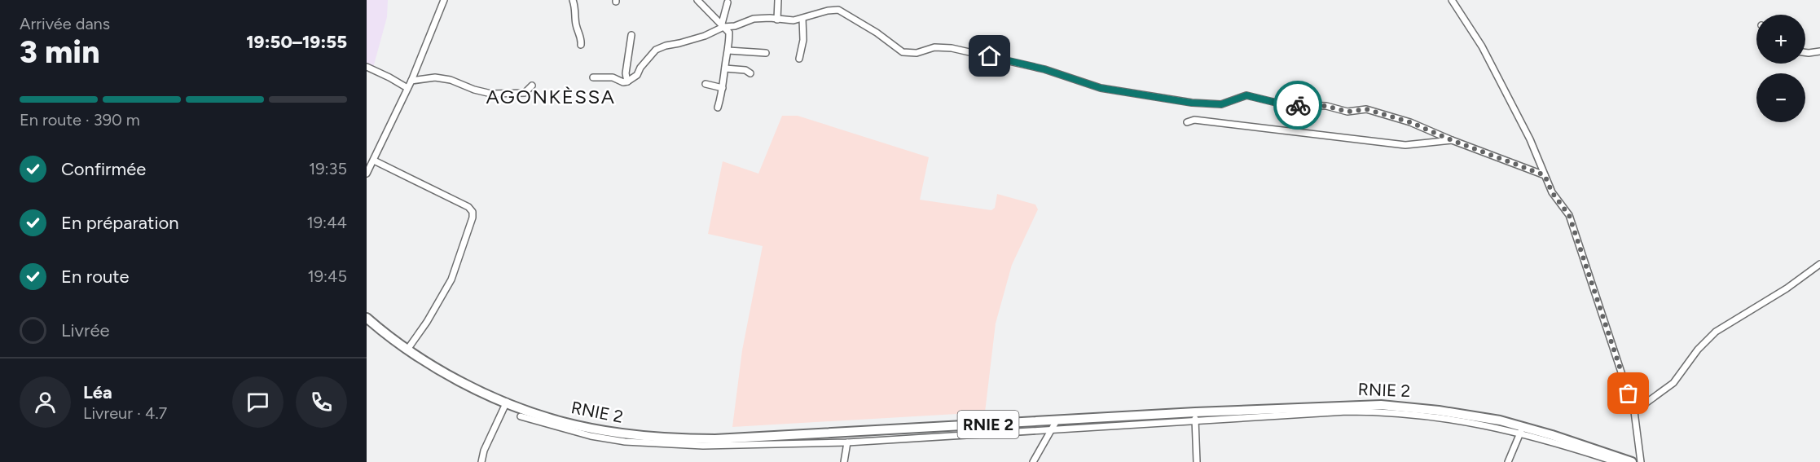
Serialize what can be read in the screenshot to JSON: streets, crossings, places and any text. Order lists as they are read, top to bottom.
{
  "streets": {
    "highway": ["RNIE 2"]
  },
  "districts": ["AGONKÈSSA"],
  "page": {
    "heading": ["3 min", "Arrivée dans", "19:50–19:55"],
    "panel": ["Léa", "Livreur · 4.7"],
    "map_buttons": ["+", "−"],
    "bar": "En route · 390 m",
    "list": [
      ["Confirmée", "19:35"],
      ["En préparation", "19:44"],
      ["En route", "19:45"],
      "Livrée"
    ]
  }
}
